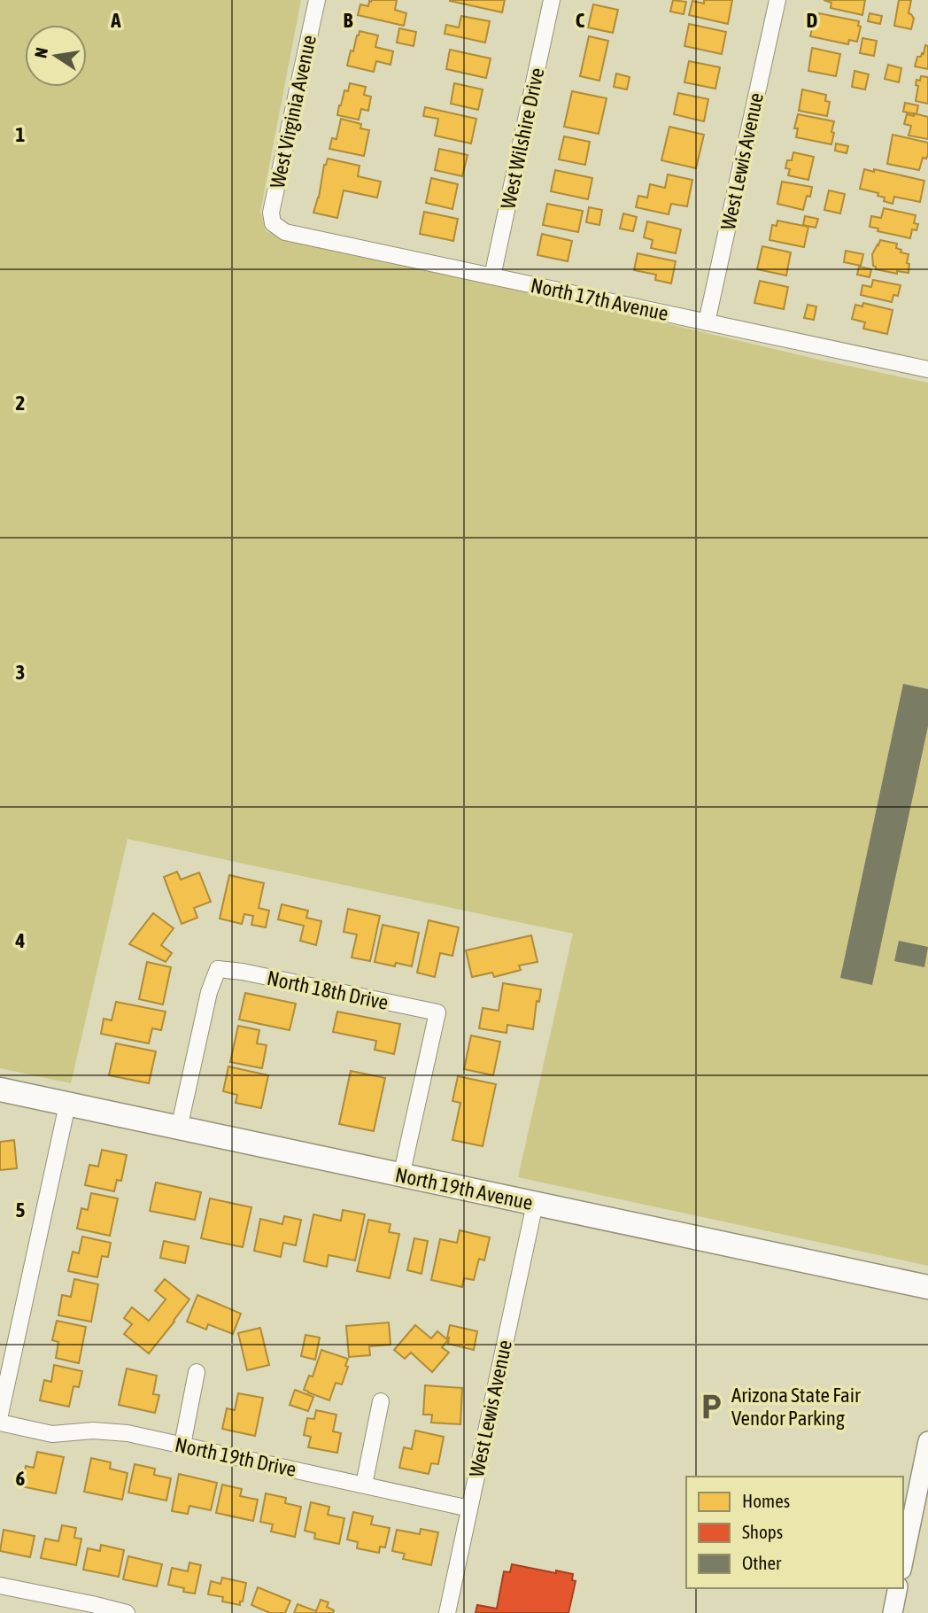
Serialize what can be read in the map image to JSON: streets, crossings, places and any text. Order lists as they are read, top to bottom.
{
  "streets": {
    "main road": ["North 19th Avenue"],
    "street": [
      "West Virginia Avenue",
      "West Wilshire Drive",
      "West Lewis Avenue",
      "North 17th Avenue",
      "North 18th Drive",
      "North 19th Drive"
    ]
  },
  "crossings": [
    ["West Virginia Avenue", "North 17th Avenue"],
    ["West Wilshire Drive", "North 17th Avenue"],
    ["West Lewis Avenue", "North 17th Avenue"],
    ["West Lewis Avenue", "North 19th Avenue"],
    ["West Lewis Avenue", "North 19th Drive"],
    ["North 18th Drive", "North 19th Avenue"]
  ],
  "places": {
    "parking": ["Arizona State Fair Vendor Parking"]
  },
  "legend": ["Homes", "Shops", "Other"],
  "north": "left",
  "grid": {
    "columns": [
      "A",
      "B",
      "C",
      "D"
    ],
    "rows": [
      "1",
      "2",
      "3",
      "4",
      "5",
      "6"
    ]
  }
}
